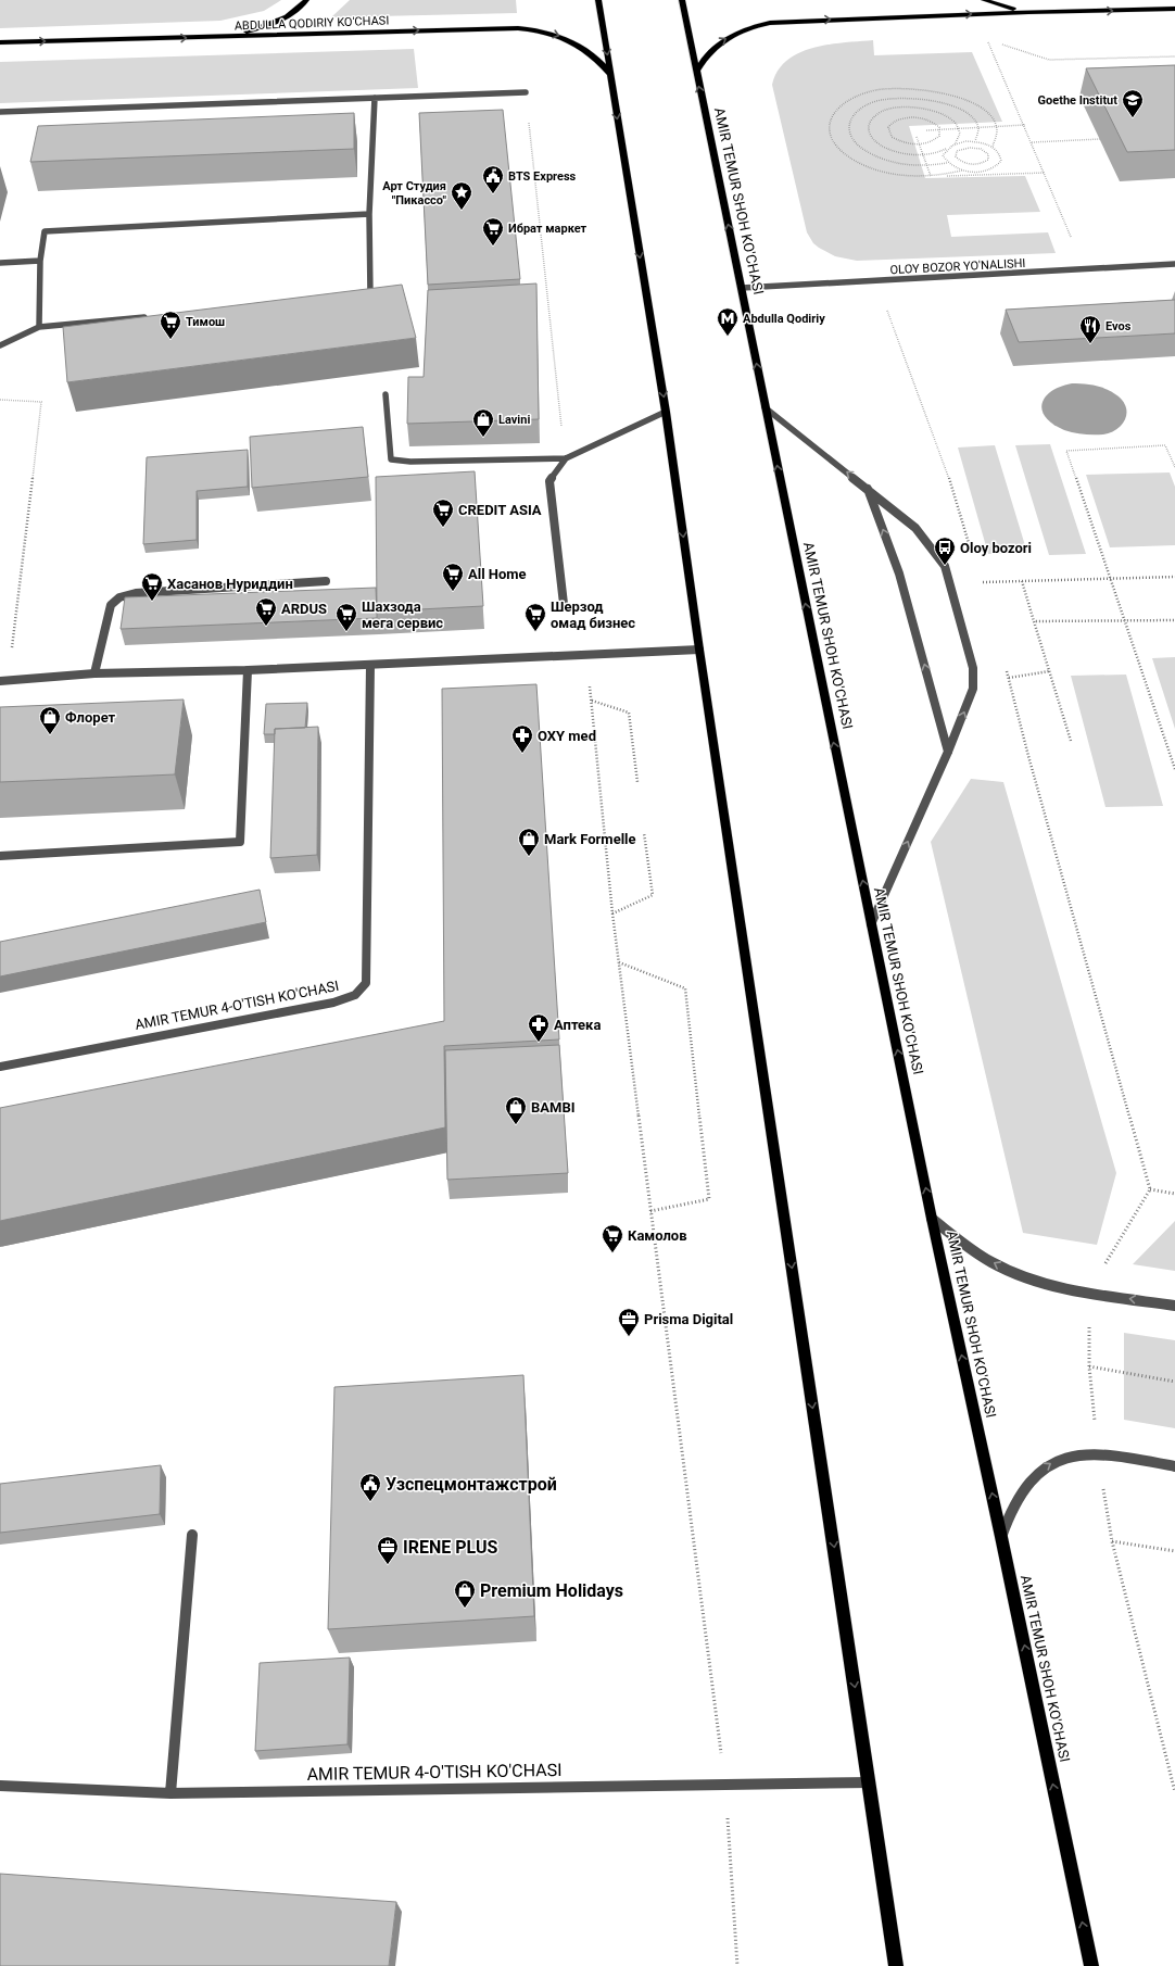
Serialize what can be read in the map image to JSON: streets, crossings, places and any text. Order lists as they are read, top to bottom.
{
  "streets": {
    "main road": ["ABDULLA QODIRIY KO'CHASI", "AMIR TEMUR SHOH KO'CHASI"],
    "street": ["OLOY BOZOR YO'NALISHI", "AMIR TEMUR 4-O'TISH KO'CHASI"]
  },
  "crossings": [
    ["AMIR TEMUR SHOH KO'CHASI", "OLOY BOZOR YO'NALISHI"]
  ],
  "one_way": ["ABDULLA QODIRIY KO'CHASI", "AMIR TEMUR SHOH KO'CHASI"],
  "places": {
    "school or university": ["Goethe Institut"],
    "public building": ["BTS Express", "Узспецмонтажстрой"],
    "place": ["Арт Студия \"Пикассо\""],
    "supermarket": [
      "Ибрат маркет",
      "Тимош",
      "CREDIT ASIA",
      "All Home",
      "Хасанов Нуриддин",
      "ARDUS",
      "Шахзода мега сервис",
      "Шерзод омад бизнес",
      "Камолов"
    ],
    "metro station": ["Abdulla Qodiriy"],
    "restaurant": ["Evos"],
    "shop": [
      "Lavini",
      "Флорет",
      "Mark Formelle",
      "BAMBI",
      "Premium Holidays"
    ],
    "bus stop": ["Oloy bozori"],
    "pharmacy": ["OXY med", "Аптека"],
    "office": ["Prisma Digital", "IRENE PLUS"]
  }
}
